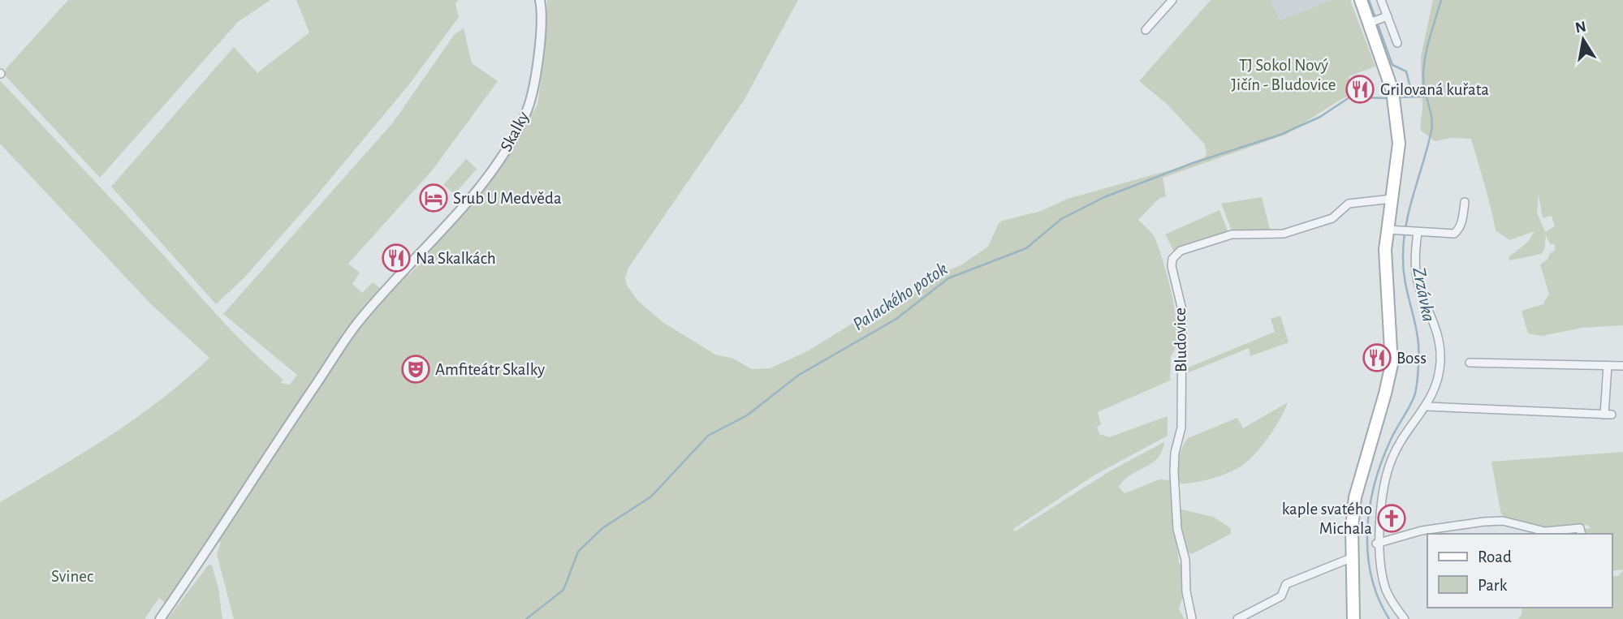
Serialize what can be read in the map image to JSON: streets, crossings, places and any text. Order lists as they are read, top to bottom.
{
  "streets": {
    "street": ["Skalky", "Bludovice"]
  },
  "water": ["Zrzávka", "Palackého potok"],
  "parks": ["TJ Sokol Nový Jičín - Bludovice", "Svinec"],
  "places": {
    "restaurant": ["Grilovaná kuřata", "Na Skalkách", "Boss"],
    "hotel": ["Srub U Medvěda"],
    "theatre": ["Amfiteátr Skalky"],
    "church": ["kaple svatého Michala"]
  },
  "legend": ["Road", "Park"],
  "north": "top"
}
